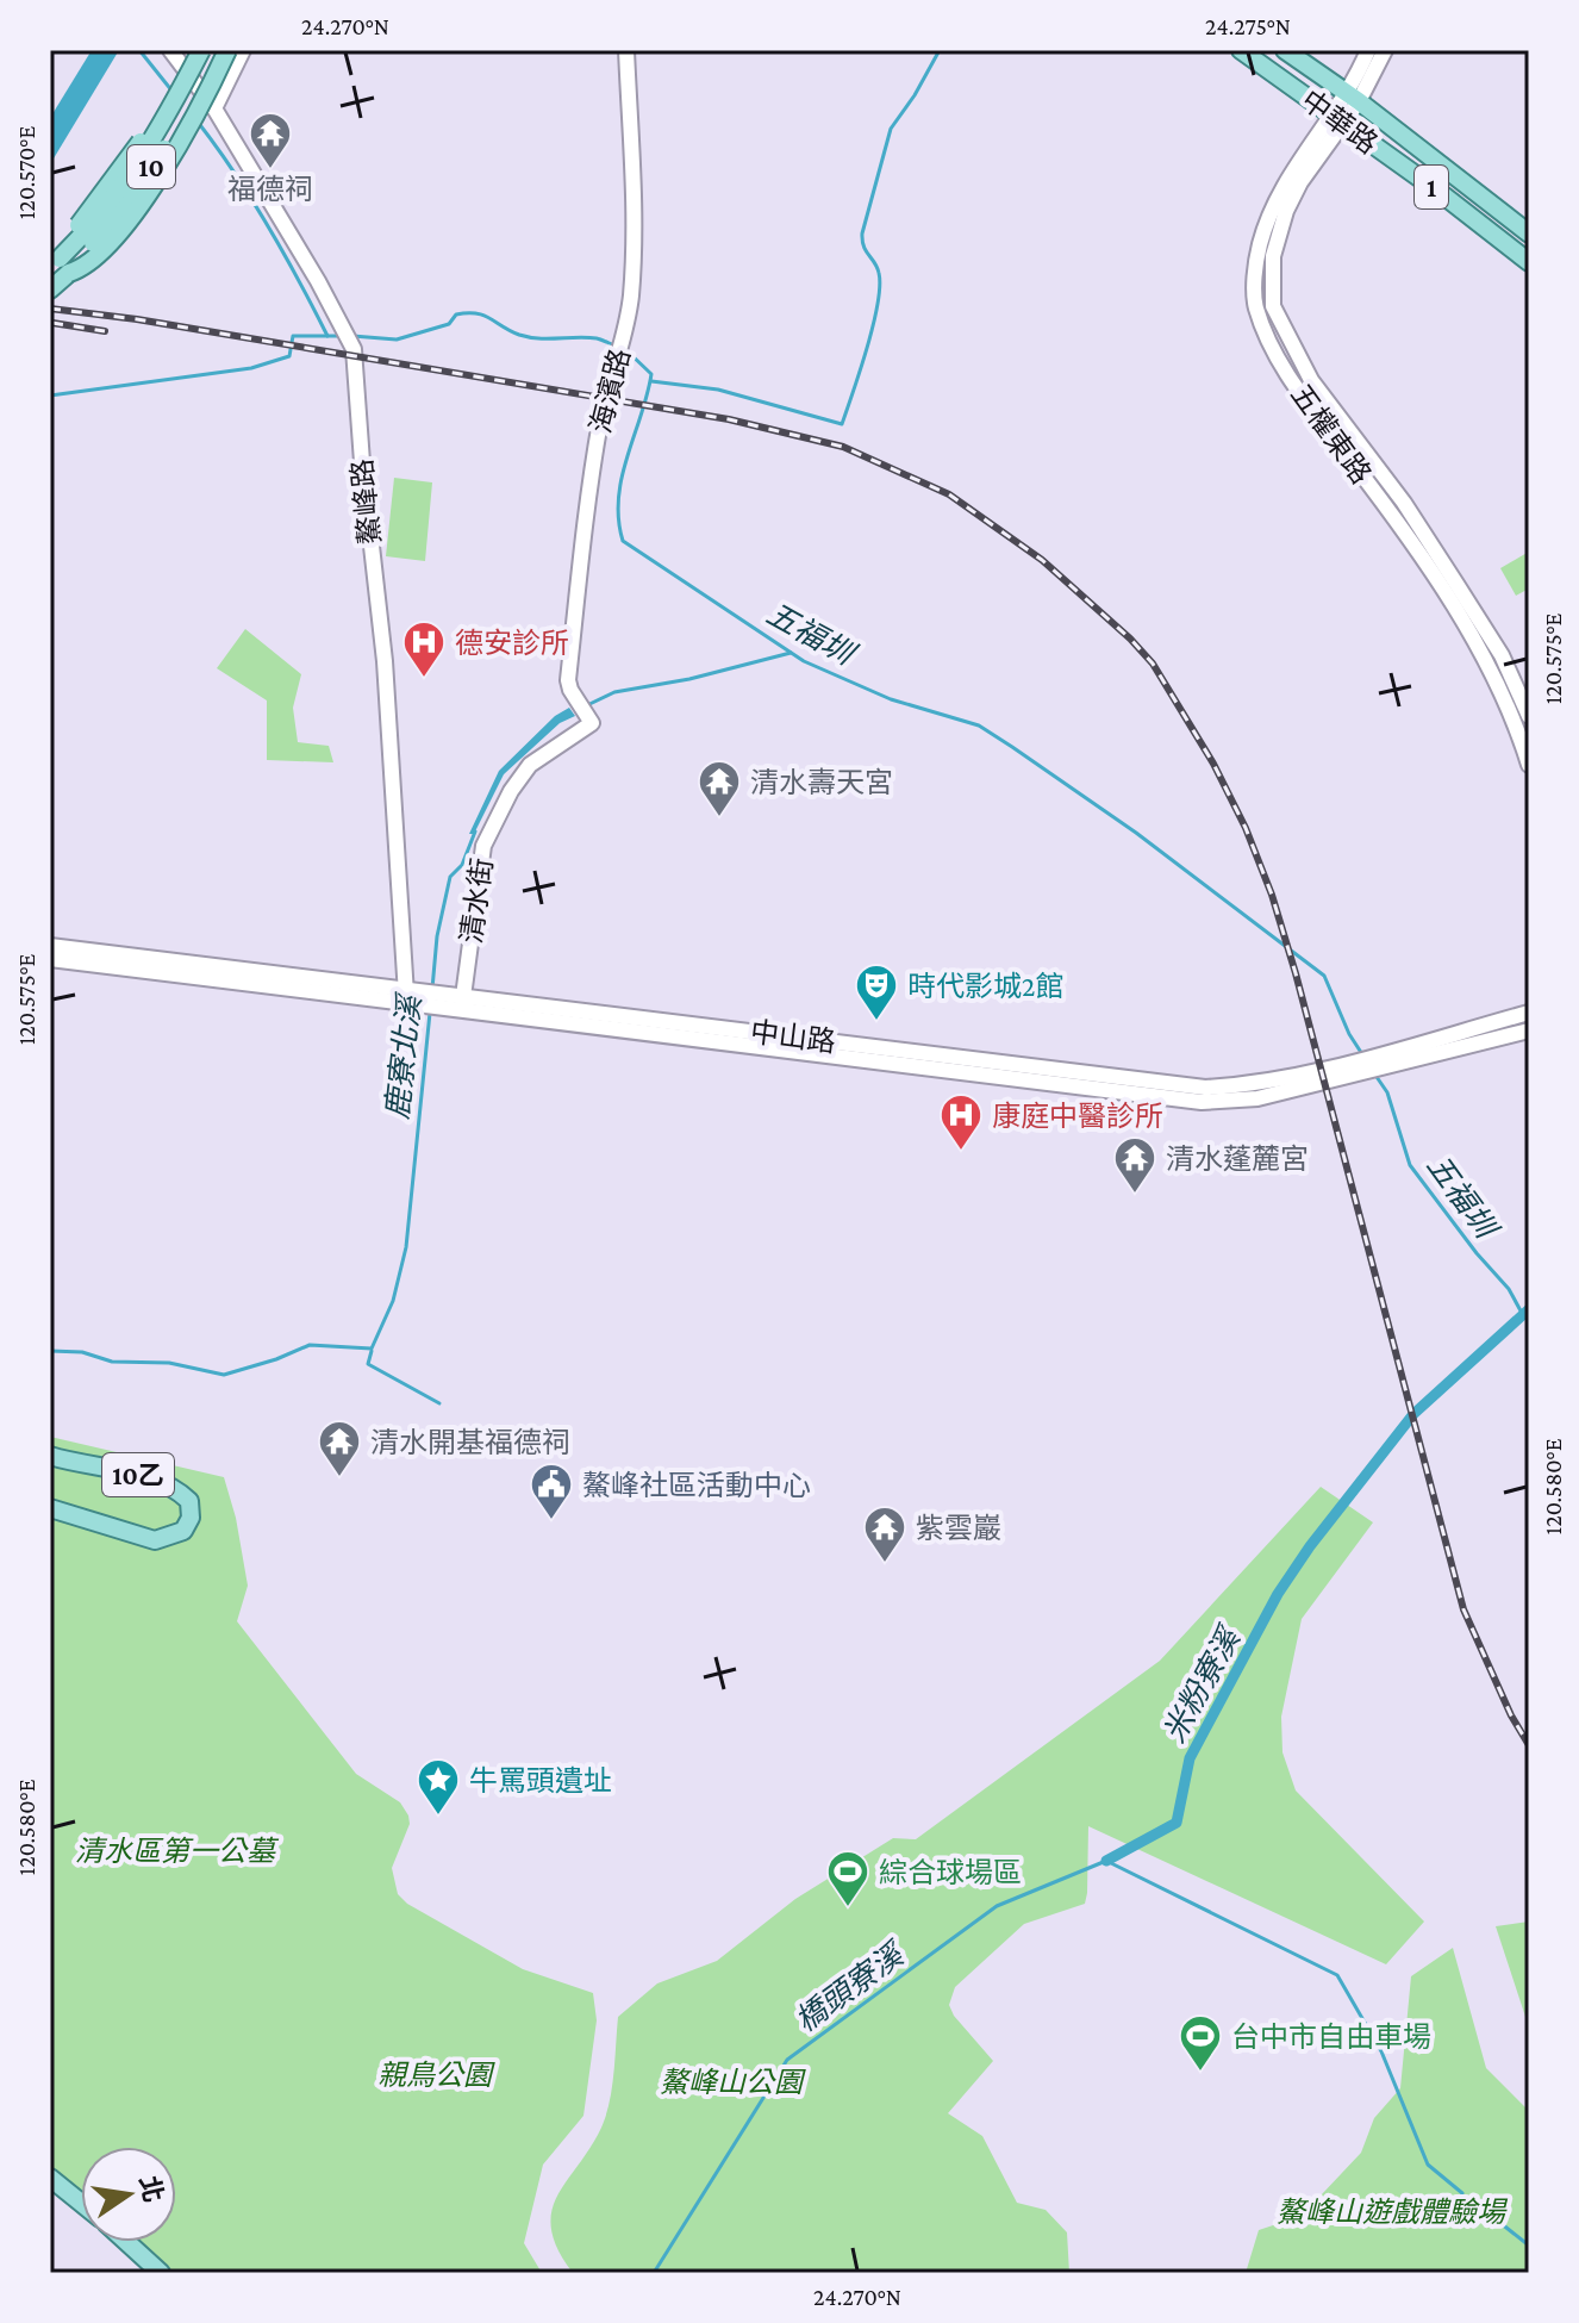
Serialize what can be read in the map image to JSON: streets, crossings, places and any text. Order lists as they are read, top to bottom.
{
  "streets": {
    "main road": [
      "中華路",
      "10",
      "1",
      "10乙"
    ],
    "street": [
      "海濱路",
      "五權東路",
      "鰲峰路",
      "清水街",
      "中山路"
    ]
  },
  "crossings": [
    ["中華路", "五權東路"],
    ["海濱路", "清水街"],
    ["鰲峰路", "中山路"],
    ["清水街", "中山路"]
  ],
  "water": [
    "五福圳",
    "鹿寮北溪",
    "米粉寮溪",
    "橋頭寮溪"
  ],
  "parks": [
    "清水區第一公墓",
    "親鳥公園",
    "鰲峰山公園",
    "鰲峰山遊戲體驗場"
  ],
  "places": {
    "temple": [
      "福德祠",
      "清水壽天宮",
      "清水蓬麓宮",
      "清水開基福德祠",
      "紫雲巖"
    ],
    "hospital": ["德安診所", "康庭中醫診所"],
    "theatre": ["時代影城2館"],
    "public building": ["鰲峰社區活動中心"],
    "place": ["牛罵頭遺址"],
    "sports": ["綜合球場區", "台中市自由車場"]
  },
  "north": "right",
  "coordinates": [
    "24.270°N",
    "24.275°N",
    "120.570°E",
    "120.575°E",
    "120.580°E"
  ]
}
